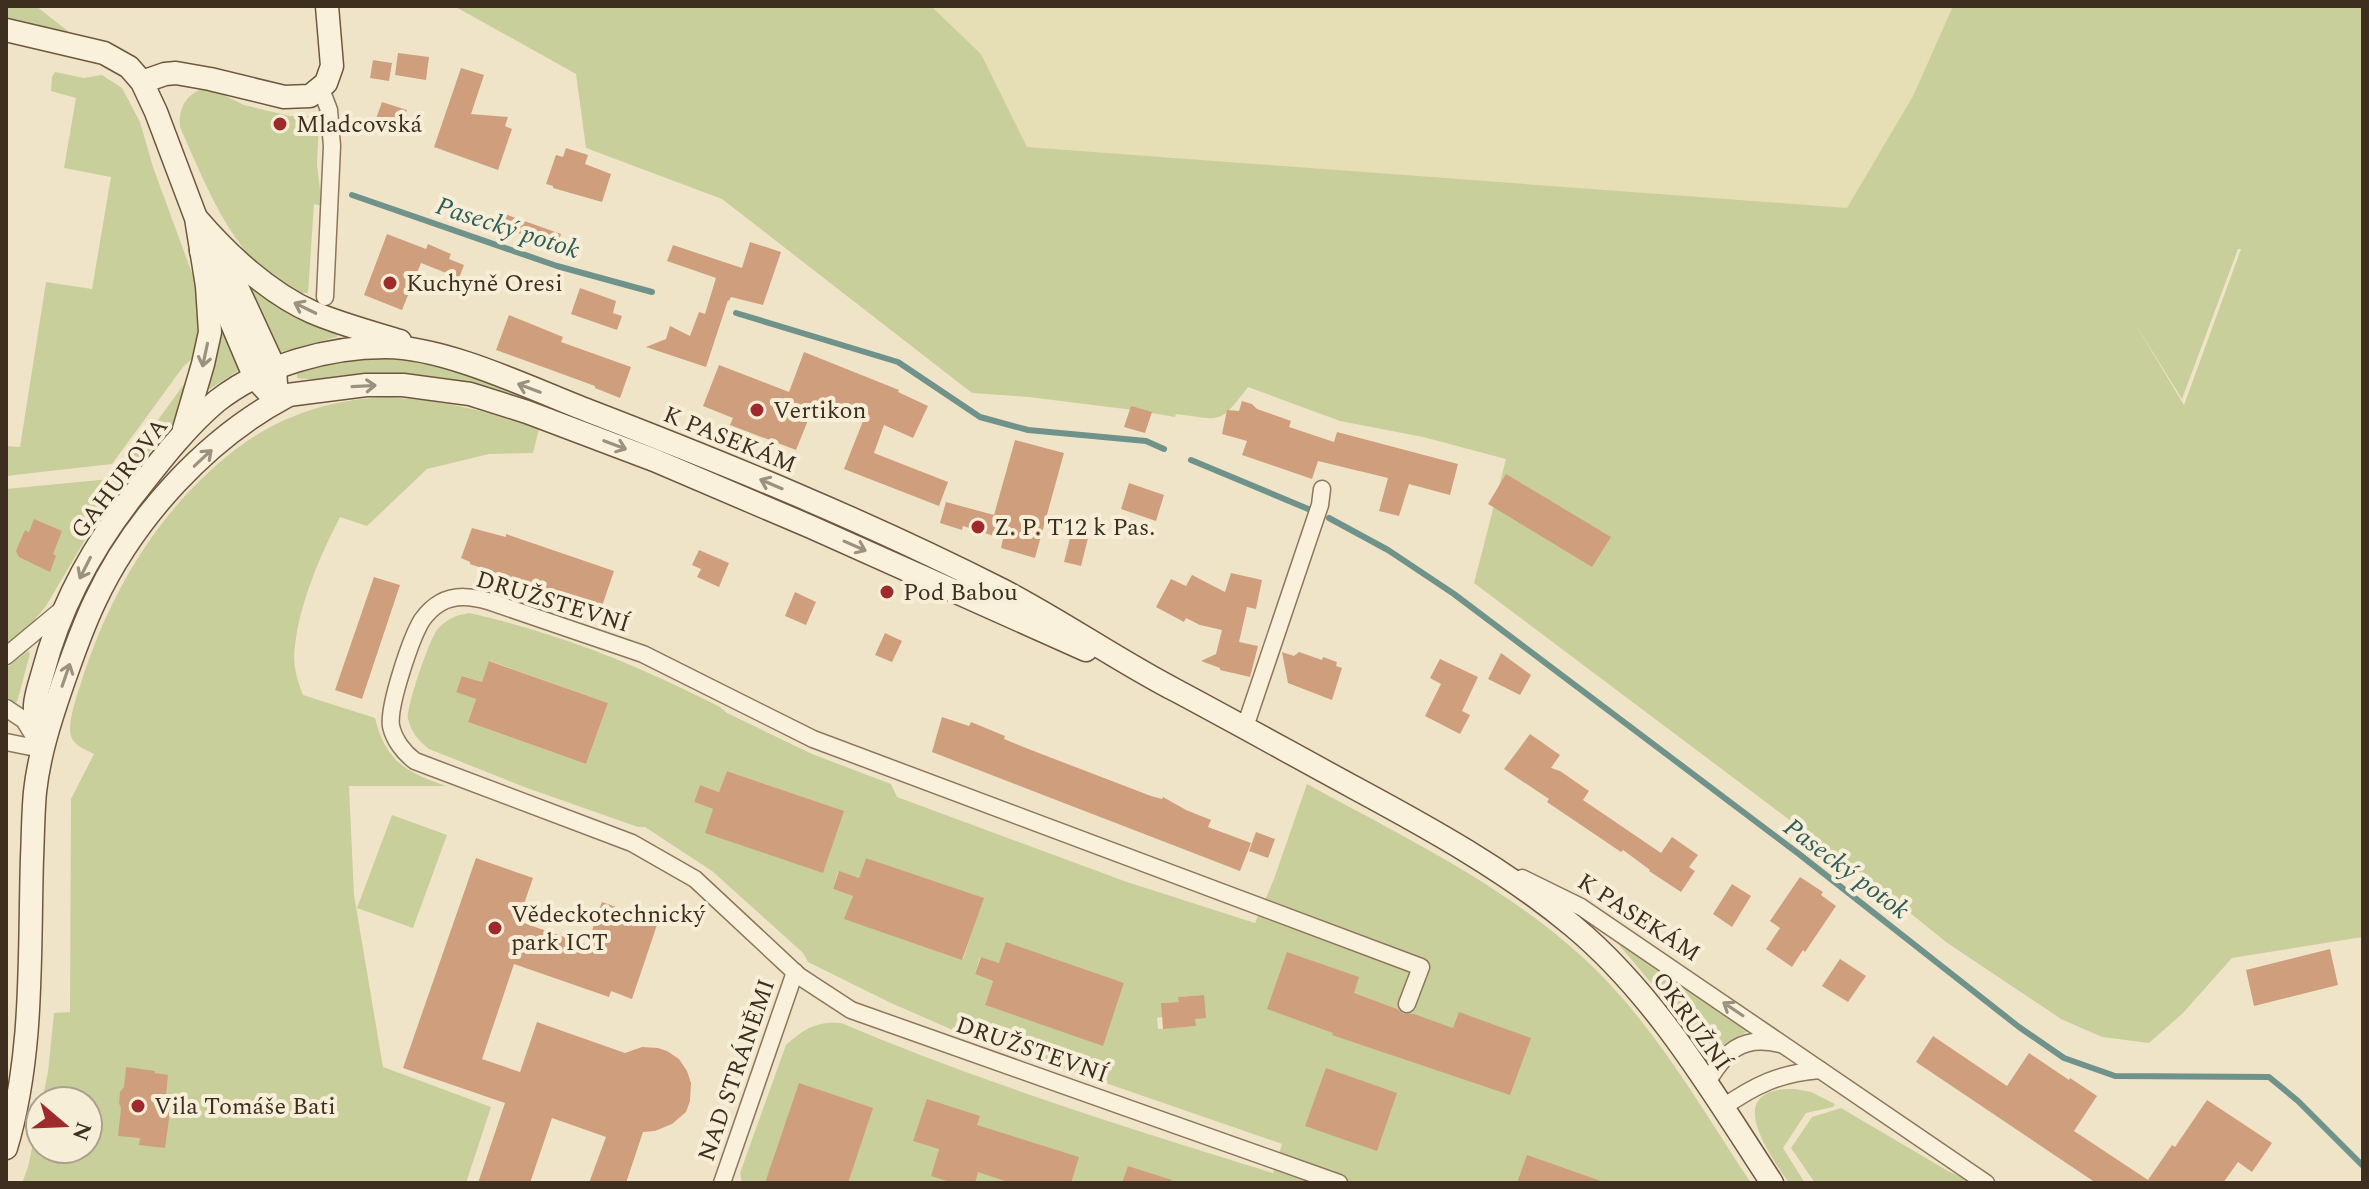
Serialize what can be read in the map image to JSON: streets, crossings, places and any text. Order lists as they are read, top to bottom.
{
  "streets": {
    "street": [
      "K PASEKÁM",
      "GAHUROVA",
      "DRUŽSTEVNÍ",
      "OKRUŽNÍ",
      "NAD STRÁNĚMI"
    ]
  },
  "crossings": [
    ["K PASEKÁM", "GAHUROVA"],
    ["K PASEKÁM", "OKRUŽNÍ"],
    ["DRUŽSTEVNÍ", "NAD STRÁNĚMI"]
  ],
  "water": ["Pasecký potok"],
  "places": [
    "Mladcovská",
    "Kuchyně Oresi",
    "Vertikon",
    "Z. P. T12 k Pas.",
    "Pod Babou",
    "Vědeckotechnický park ICT",
    "Vila Tomáše Bati"
  ],
  "north": "right"
}
